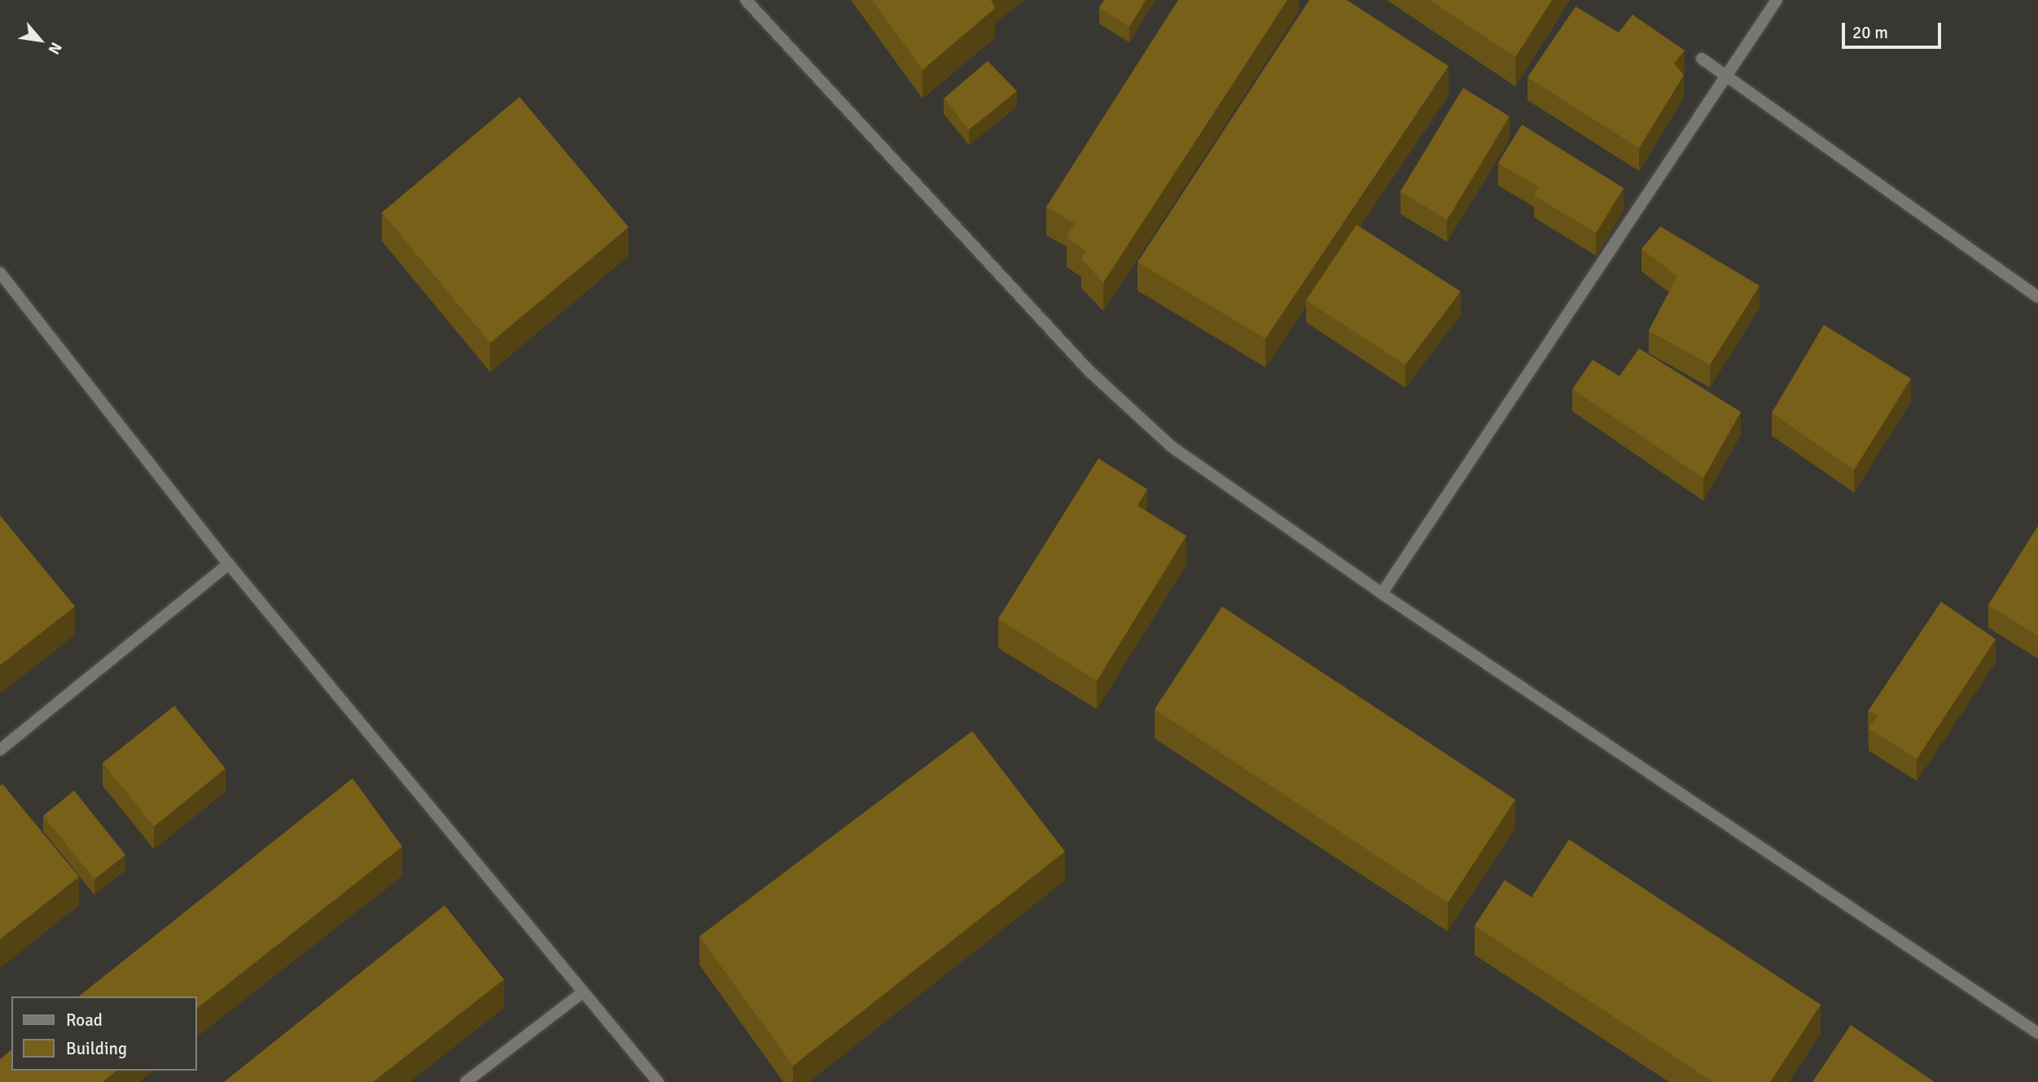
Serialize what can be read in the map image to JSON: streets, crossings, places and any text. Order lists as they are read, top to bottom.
{
  "legend": ["Road", "Building"],
  "scale_bar": "20 m",
  "north": "bottom right"
}
